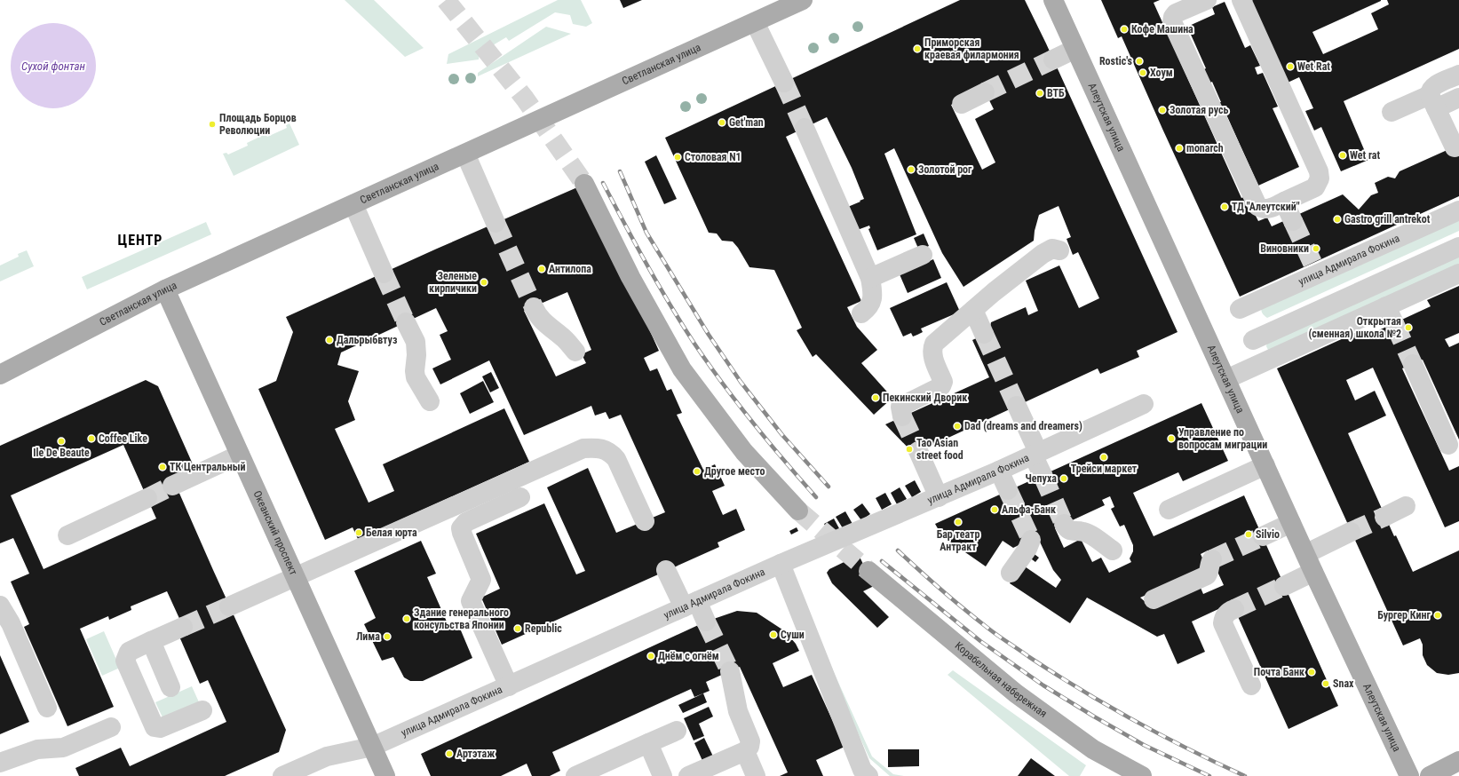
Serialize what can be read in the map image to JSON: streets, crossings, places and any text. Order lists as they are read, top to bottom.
{
  "streets": {
    "main road": [
      "Светланская улица",
      "Алеутская улица",
      "Океанский проспект",
      "Корабельная набережная"
    ],
    "street": ["улица Адмирала Фокина"]
  },
  "crossings": [
    ["Светланская улица", "Океанский проспект"],
    ["улица Адмирала Фокина", "Океанский проспект"]
  ],
  "districts": ["ЦЕНТР"],
  "water": ["Сухой фонтан"],
  "places": [
    "Кофе Машина",
    "Приморская краевая филармония",
    "Rostic's",
    "Wet Rat",
    "Хоум",
    "ВТБ",
    "Золотая русь",
    "Get'man",
    "Площадь Борцов Революции",
    "monarch",
    "Wet rat",
    "Столовая N1",
    "Золотой рог",
    "ТД \"Алеутский\"",
    "Gastro grill antrekot",
    "Виновники",
    "Антилопа",
    "Зеленые кирпичики",
    "Открытая (сменная) школа №2",
    "Дальрыбвтуз",
    "Пекинский Дворик",
    "Dad (dreams and dreamers)",
    "Coffee Like",
    "Управление по вопросам миграции",
    "Ile De Beaute",
    "Tao Asian street food",
    "Трейси маркет",
    "ТК Центральный",
    "Другое место",
    "Чепуха",
    "Альфа-Банк",
    "Бар театр Антракт",
    "Белая юрта",
    "Silvio",
    "Бургер Кинг",
    "Здание генерального консульства Японии",
    "Republic",
    "Суши",
    "Лима",
    "Днём с огнём",
    "Почта Банк",
    "Snax",
    "Артэтаж"
  ]
}
